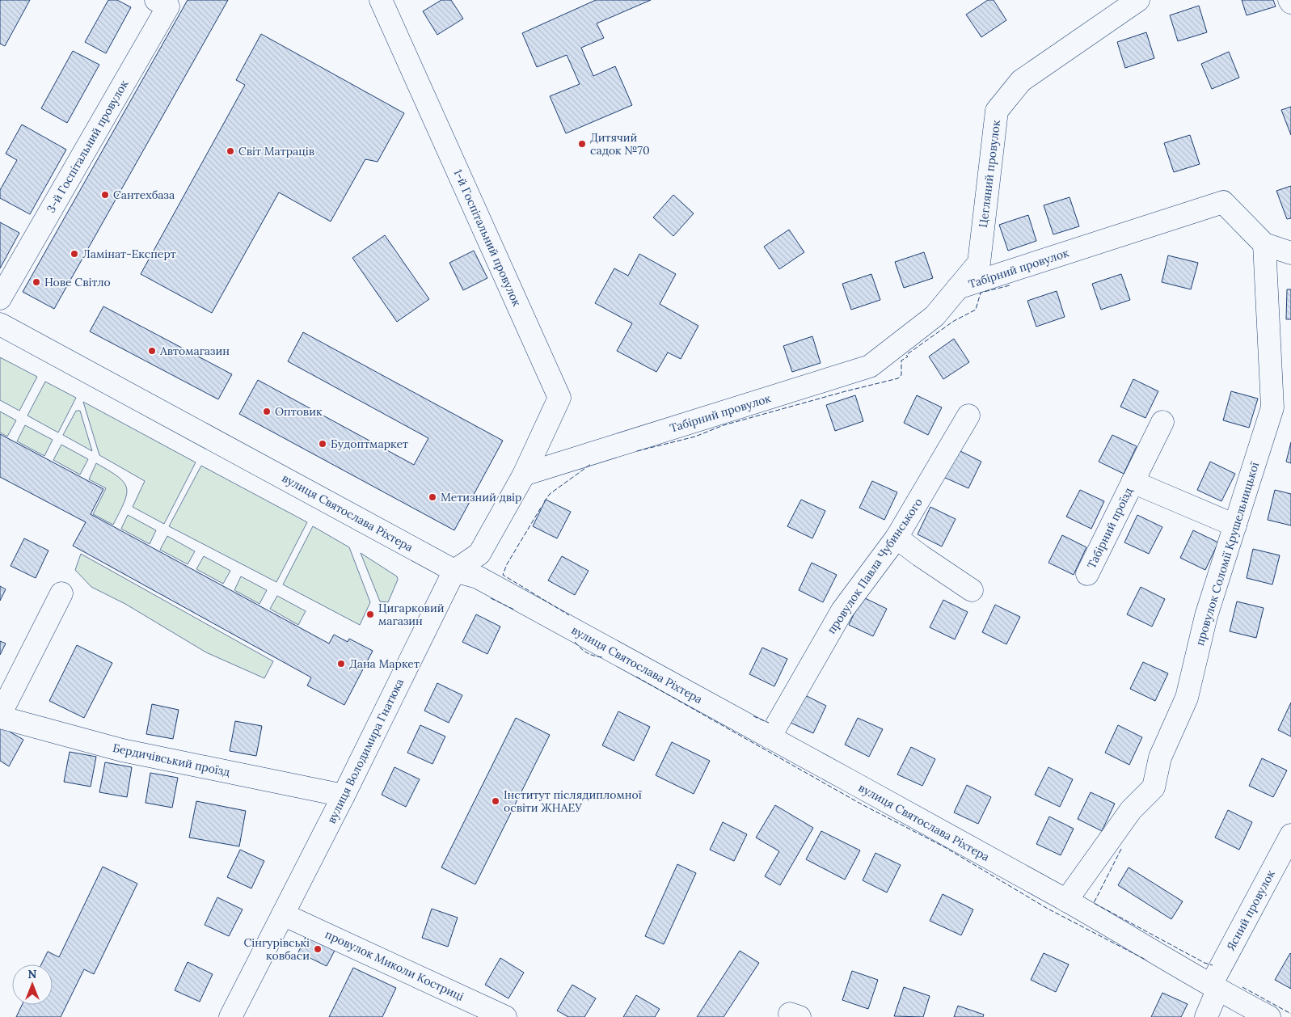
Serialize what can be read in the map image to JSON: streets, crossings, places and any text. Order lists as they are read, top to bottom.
{
  "streets": {
    "street": [
      "3-й Госпітальний провулок",
      "Цегляний провулок",
      "1-й Госпітальний провулок",
      "Табірний провулок",
      "вулиця Святослава Ріхтера",
      "Табірний проїзд",
      "провулок Соломії Крушельницької",
      "провулок Павла Чубинського",
      "вулиця Володимира Гнатюка",
      "Бердичівський проїзд",
      "Ясний провулок",
      "провулок Миколи Костриці"
    ]
  },
  "crossings": [
    ["Цегляний провулок", "Табірний провулок"],
    ["1-й Госпітальний провулок", "Табірний провулок"],
    ["1-й Госпітальний провулок", "вулиця Володимира Гнатюка"],
    ["Табірний провулок", "провулок Соломії Крушельницької"],
    ["Табірний провулок", "вулиця Володимира Гнатюка"],
    ["вулиця Святослава Ріхтера", "провулок Соломії Крушельницької"],
    ["вулиця Святослава Ріхтера", "провулок Павла Чубинського"],
    ["вулиця Святослава Ріхтера", "вулиця Володимира Гнатюка"],
    ["вулиця Святослава Ріхтера", "Ясний провулок"],
    ["Табірний проїзд", "провулок Соломії Крушельницької"],
    ["вулиця Володимира Гнатюка", "Бердичівський проїзд"],
    ["вулиця Володимира Гнатюка", "провулок Миколи Костриці"]
  ],
  "places": [
    "Дитячий садок №70",
    "Світ Матраців",
    "Сантехбаза",
    "Ламінат-Експерт",
    "Нове Світло",
    "Автомагазин",
    "Оптовик",
    "Будоптмаркет",
    "Метизний двір",
    "Цигарковий магазин",
    "Дана Маркет",
    "Інститут післядипломної освіти ЖНАЕУ",
    "Сінгурівські ковбаси"
  ],
  "north": "top"
}
